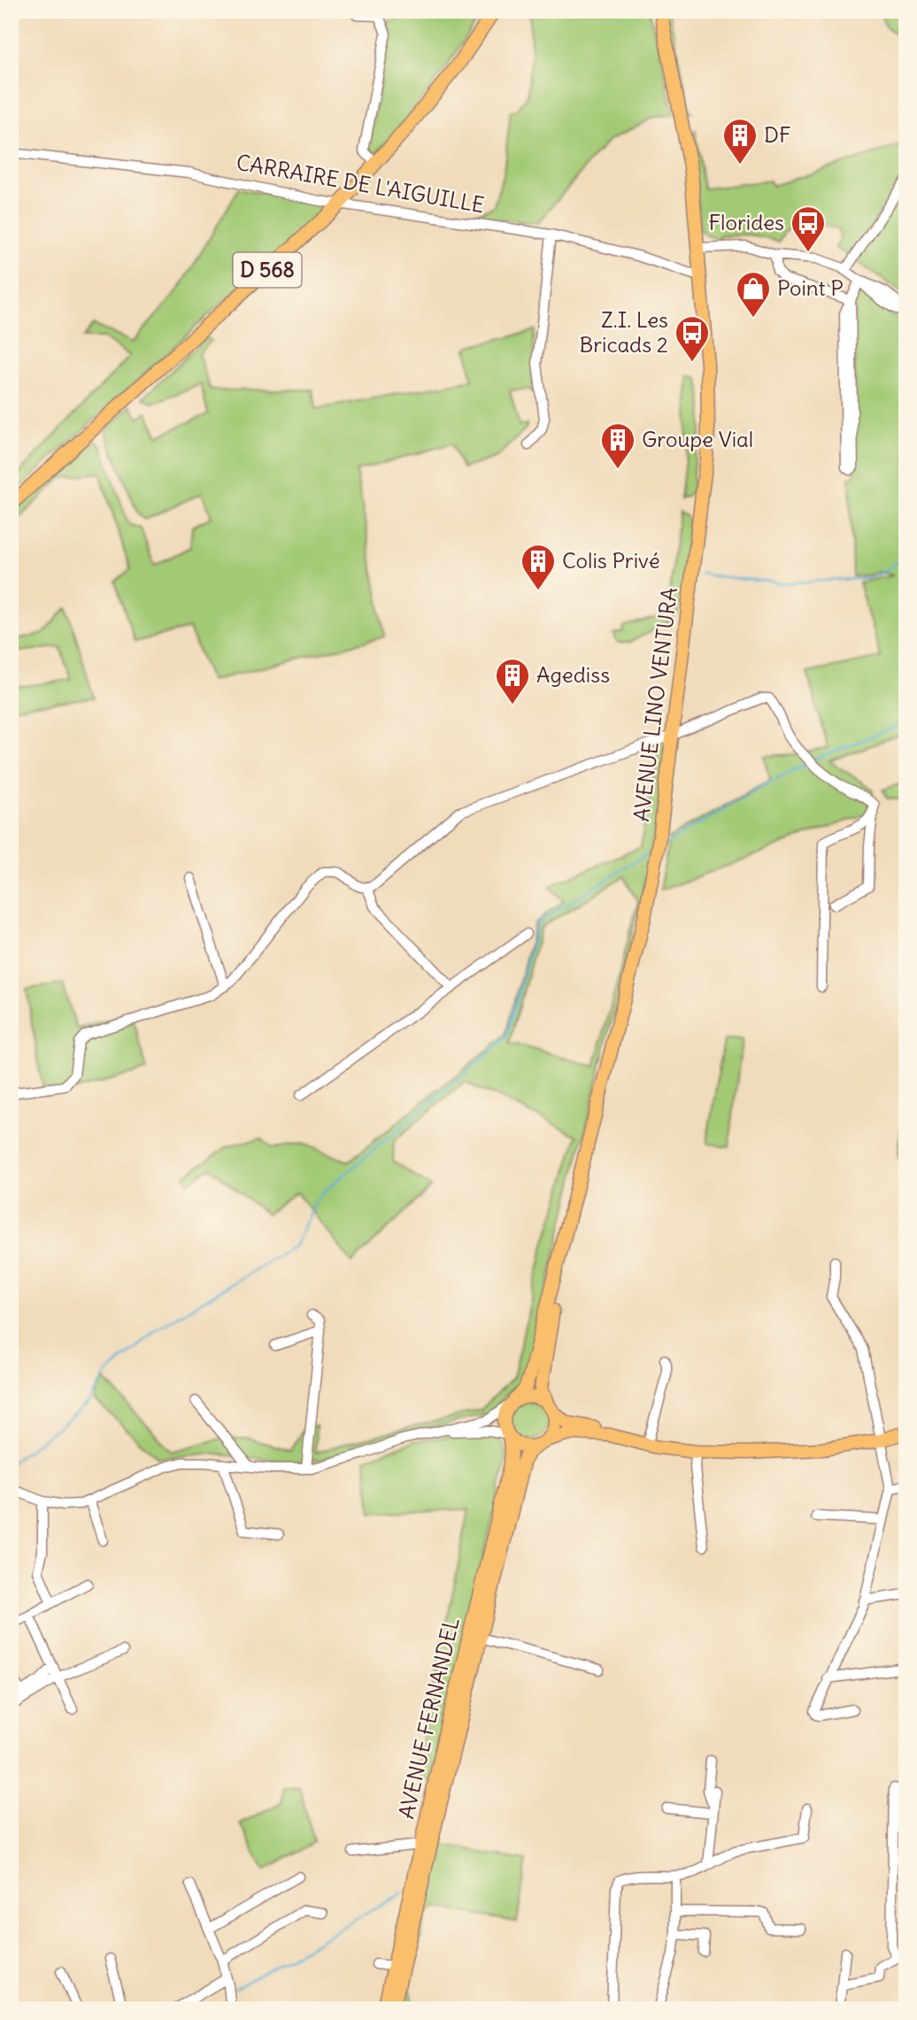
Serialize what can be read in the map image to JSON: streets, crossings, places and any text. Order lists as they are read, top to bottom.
{
  "streets": {
    "main road": ["D 568", "AVENUE LINO VENTURA", "AVENUE FERNANDEL"],
    "street": ["CARRAIRE DE L'AIGUILLE"]
  },
  "crossings": [
    ["CARRAIRE DE L'AIGUILLE", "D 568"],
    ["CARRAIRE DE L'AIGUILLE", "AVENUE LINO VENTURA"],
    ["AVENUE LINO VENTURA", "AVENUE FERNANDEL"]
  ],
  "places": {
    "building": [
      "DF",
      "Groupe Vial",
      "Colis Privé",
      "Agediss"
    ],
    "bus stop": ["Florides", "Z.I. Les Bricads 2"],
    "shop": ["Point P"]
  }
}
